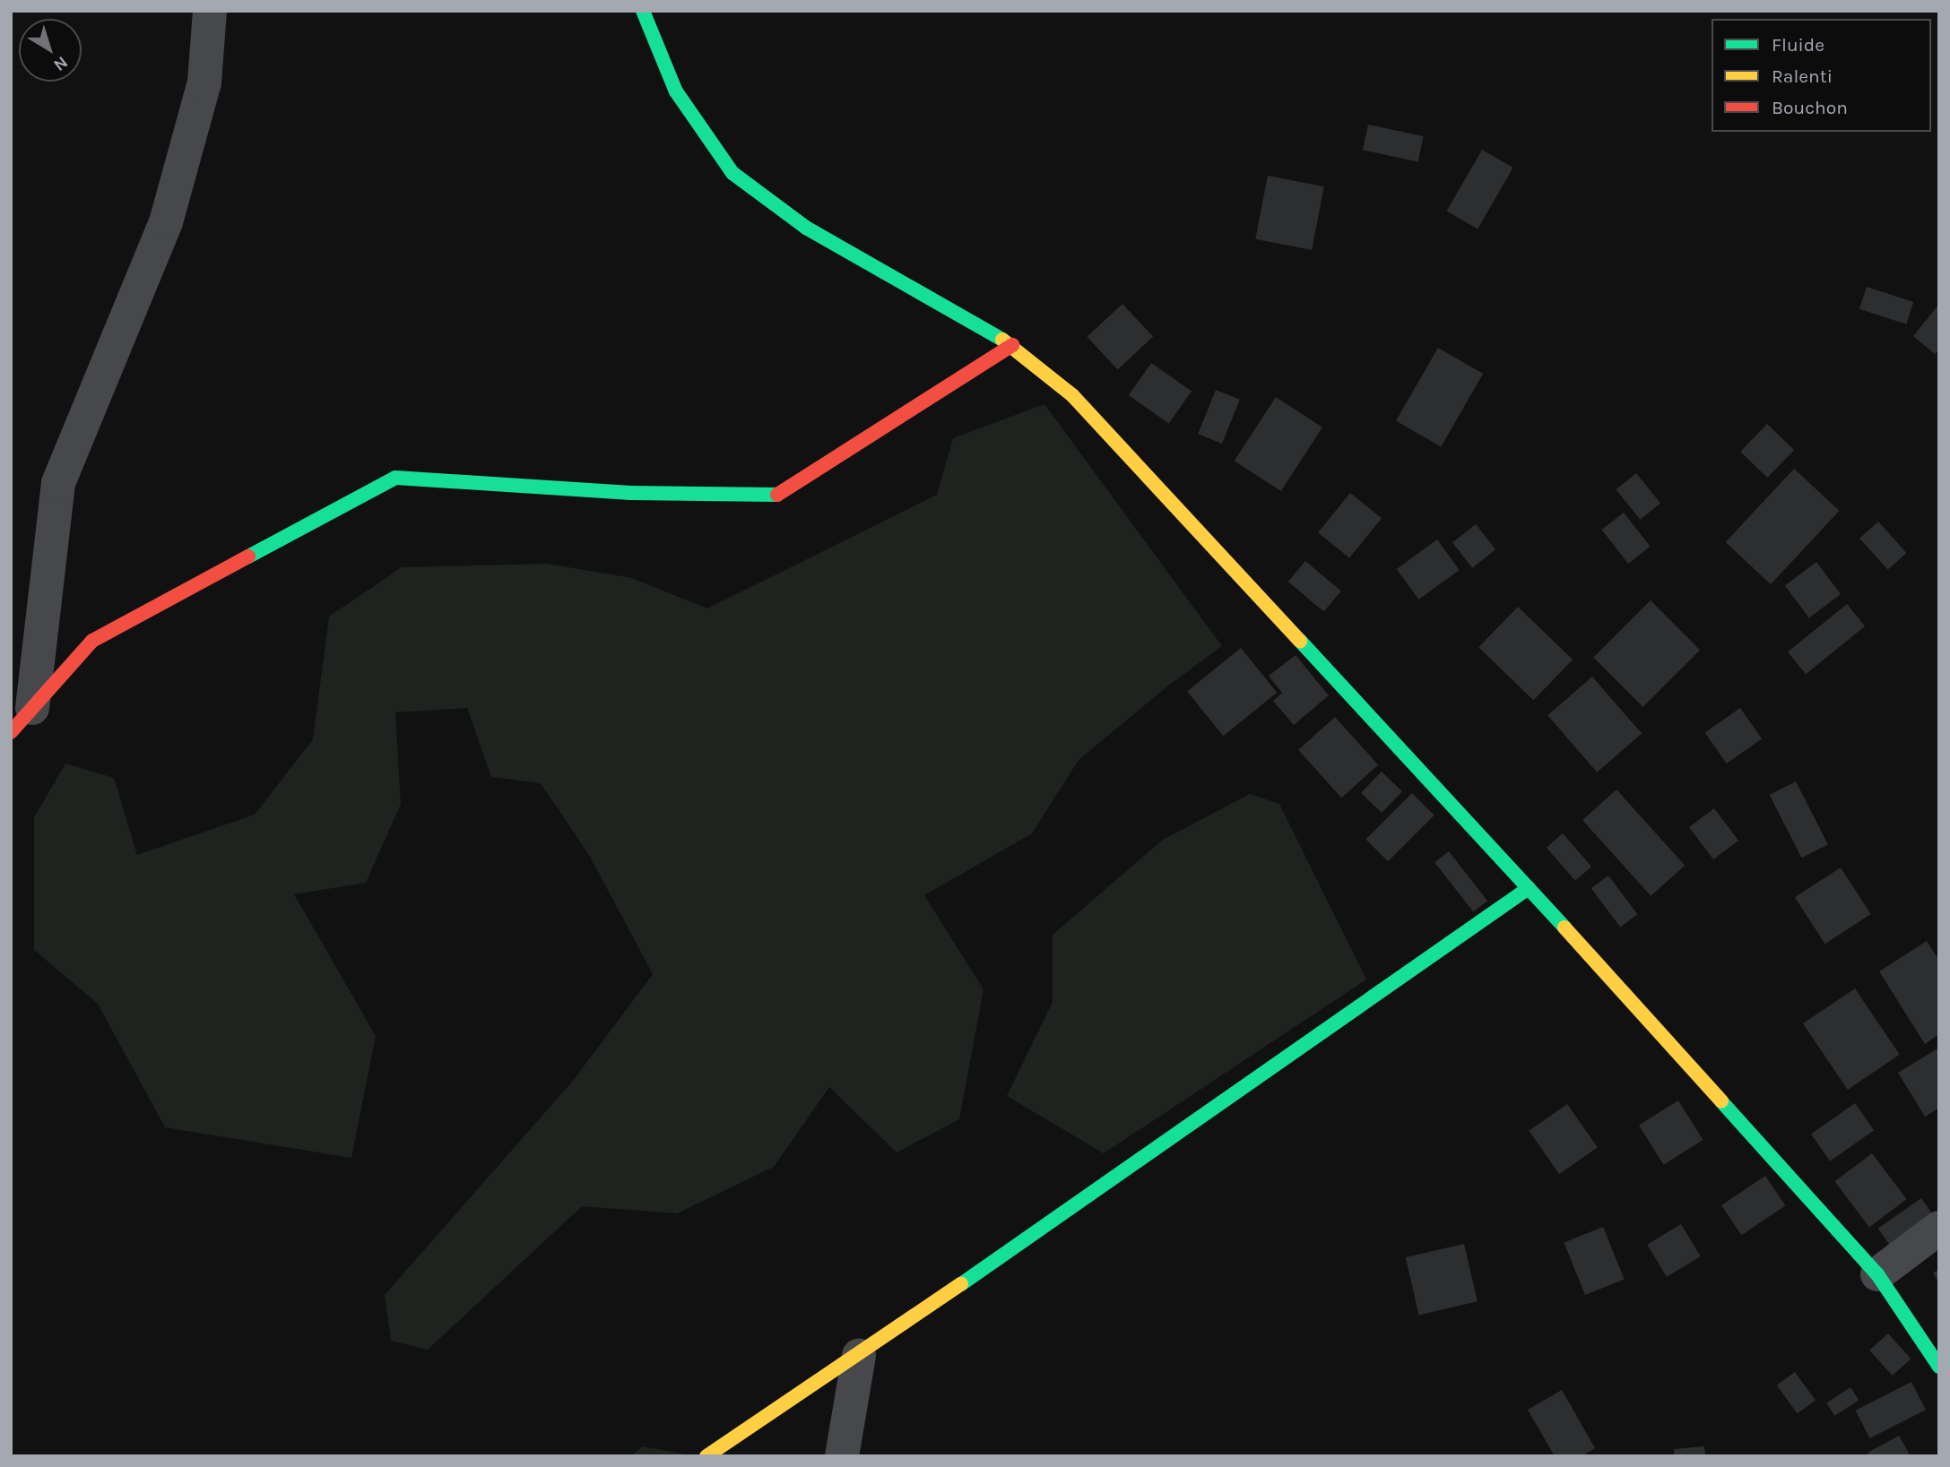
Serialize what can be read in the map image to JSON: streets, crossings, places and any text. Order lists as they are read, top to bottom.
{
  "legend": ["Fluide", "Ralenti", "Bouchon"],
  "north": "bottom right"
}
